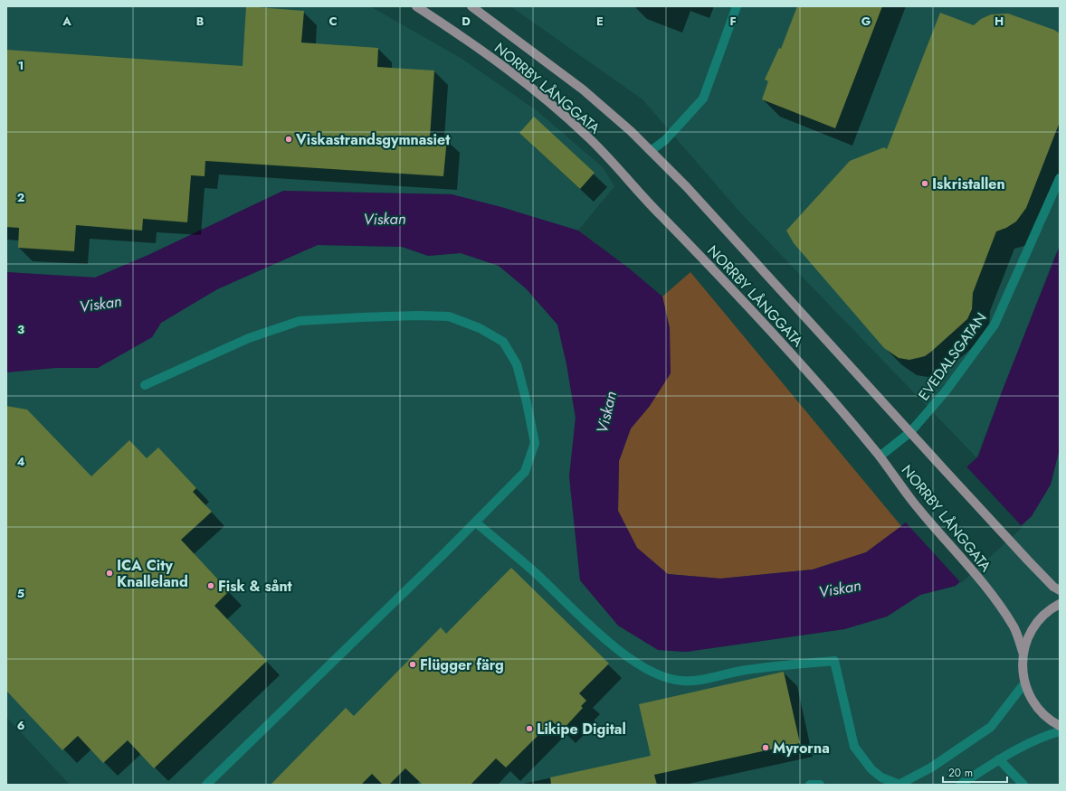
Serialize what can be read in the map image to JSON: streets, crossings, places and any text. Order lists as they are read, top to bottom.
{
  "streets": {
    "main road": ["NORRBY LÅNGGATA"],
    "street": ["EVEDALSGATAN"]
  },
  "crossings": [
    ["NORRBY LÅNGGATA", "EVEDALSGATAN"]
  ],
  "water": ["Viskan"],
  "places": [
    "Viskastrandsgymnasiet",
    "Iskristallen",
    "ICA City Knalleland",
    "Fisk & sånt",
    "Flügger färg",
    "Likipe Digital",
    "Myrorna"
  ],
  "scale_bar": "20 m",
  "grid": {
    "columns": [
      "A",
      "B",
      "C",
      "D",
      "E",
      "F",
      "G",
      "H"
    ],
    "rows": [
      "1",
      "2",
      "3",
      "4",
      "5",
      "6"
    ]
  }
}
